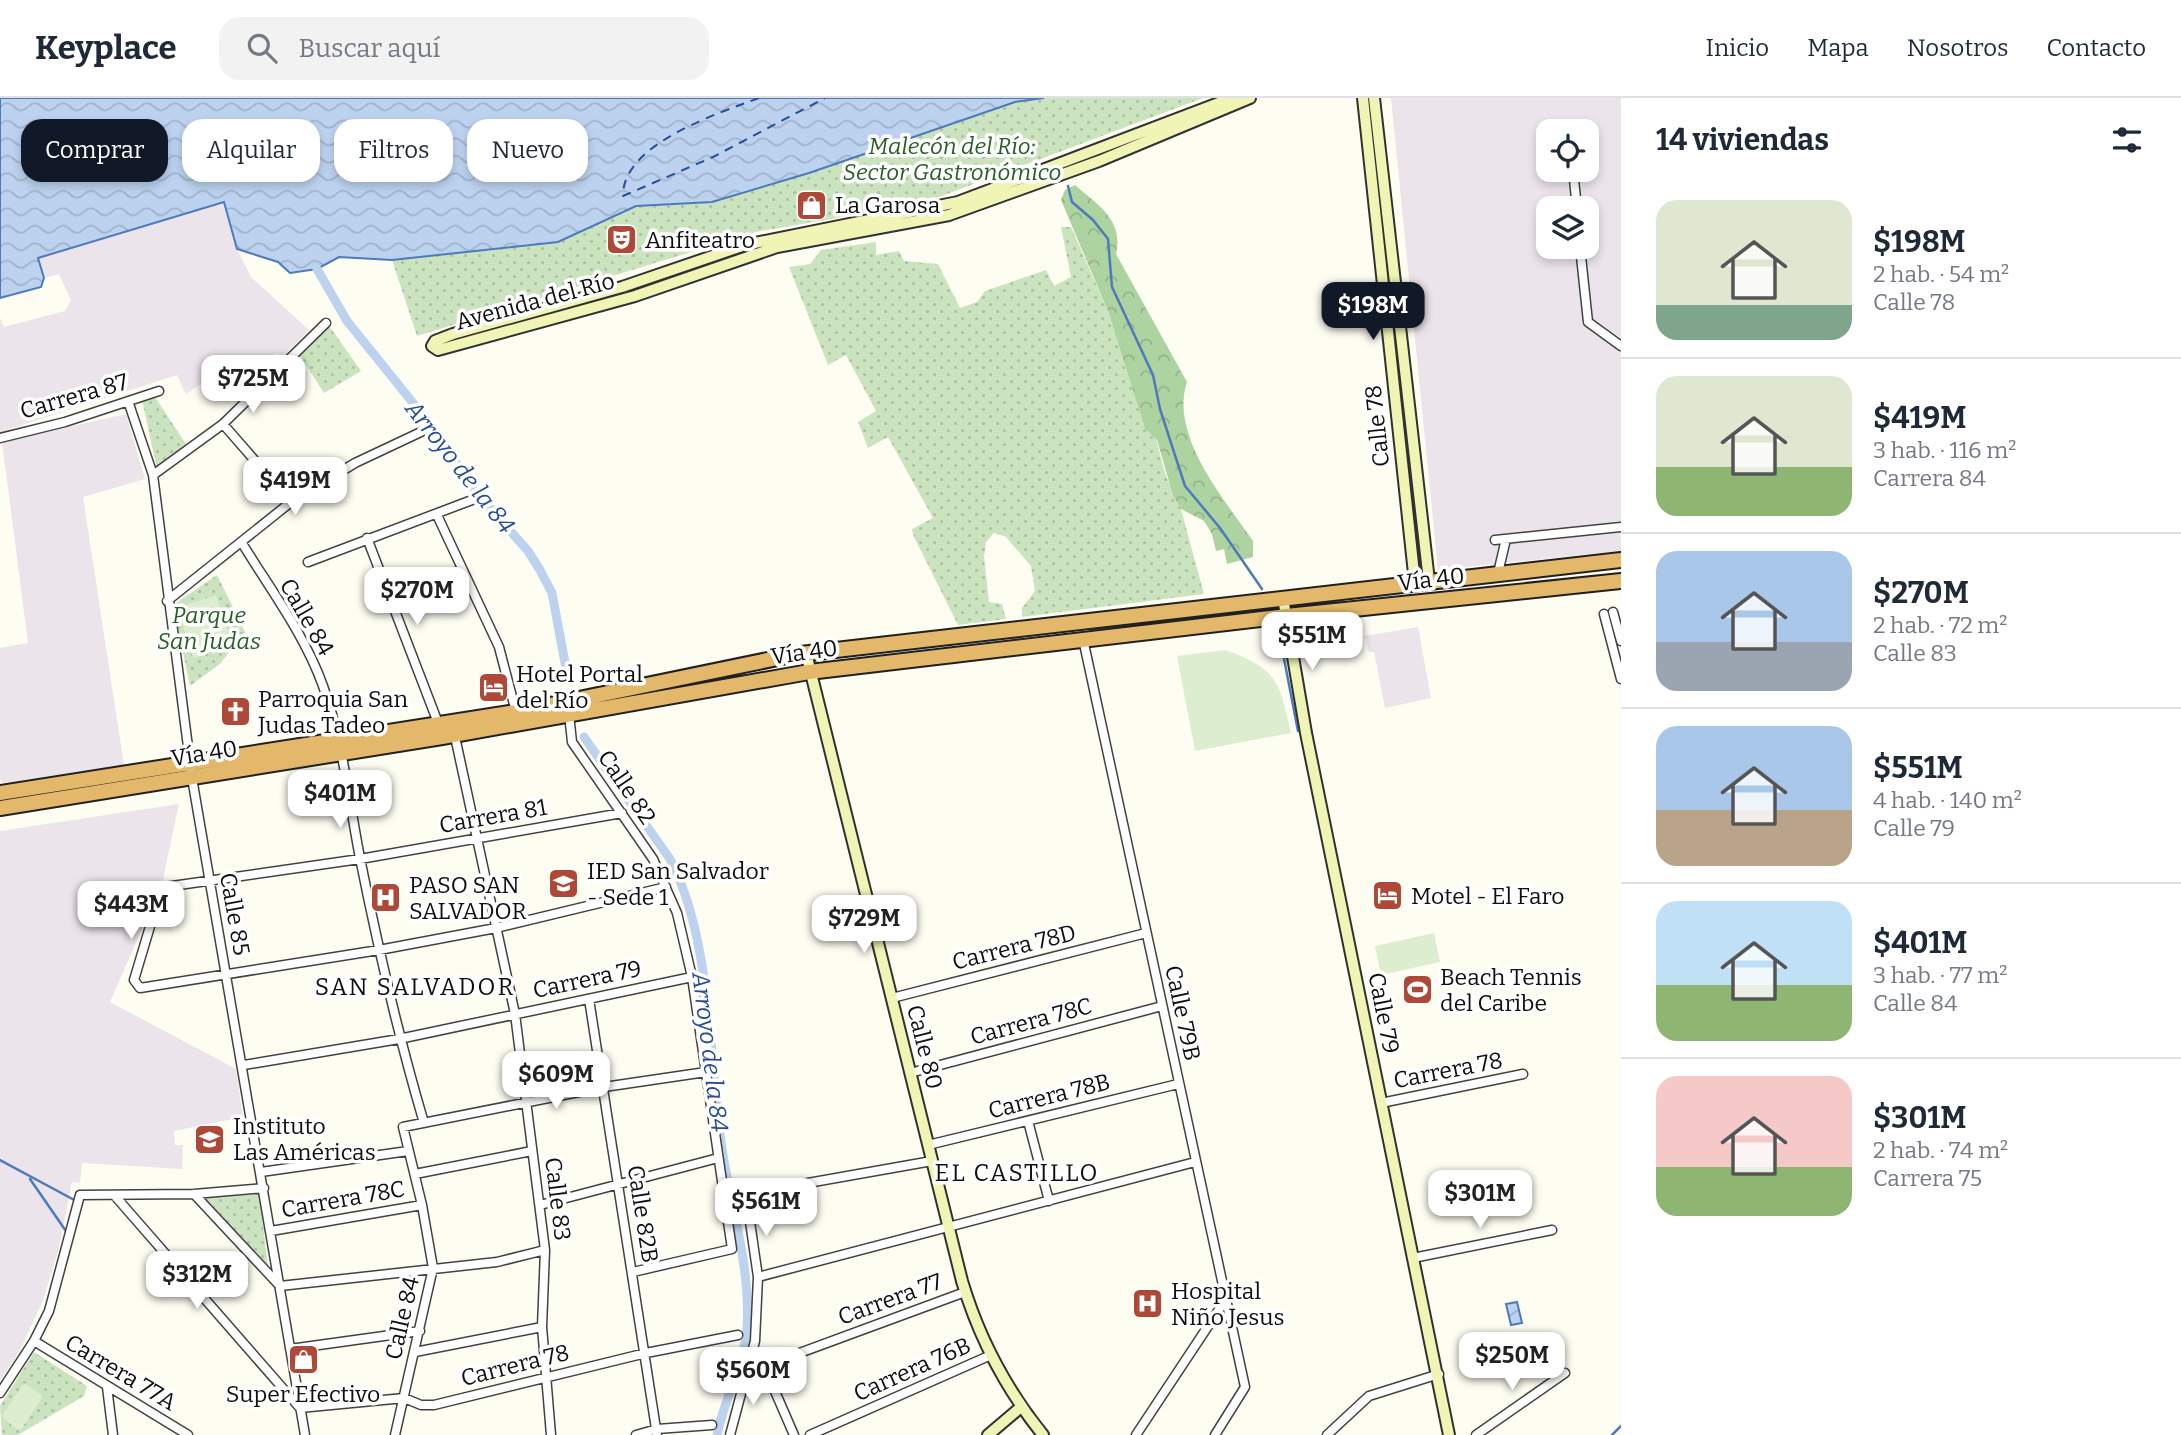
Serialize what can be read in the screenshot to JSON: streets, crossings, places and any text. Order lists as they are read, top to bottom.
{
  "streets": {
    "highway": ["Vía 40"],
    "main road": [
      "Avenida del Río",
      "Calle 78",
      "Calle 79",
      "Calle 80"
    ],
    "street": [
      "Carrera 87",
      "Calle 84",
      "Calle 82",
      "Carrera 81",
      "Calle 85",
      "Carrera 78D",
      "Carrera 79",
      "Calle 79B",
      "Carrera 78C",
      "Carrera 78",
      "Carrera 78B",
      "Calle 83",
      "Calle 82B",
      "Carrera 77",
      "Carrera 76B",
      "Carrera 77A"
    ]
  },
  "crossings": [
    ["Carrera 87", "Calle 85"],
    ["Calle 78", "Vía 40"],
    ["Vía 40", "Calle 84"],
    ["Vía 40", "Calle 82"],
    ["Vía 40", "Calle 85"],
    ["Vía 40", "Calle 79B"],
    ["Vía 40", "Calle 79"],
    ["Vía 40", "Calle 80"],
    ["Vía 40", "Calle 83"],
    ["Calle 84", "Carrera 81"],
    ["Calle 84", "Carrera 79"],
    ["Calle 84", "Carrera 78C"],
    ["Calle 84", "Carrera 78"],
    ["Calle 82", "Carrera 81"],
    ["Calle 82", "Carrera 79"],
    ["Calle 82", "Calle 82B"],
    ["Carrera 81", "Calle 85"],
    ["Carrera 81", "Calle 83"],
    ["Calle 85", "Carrera 79"],
    ["Calle 85", "Carrera 78C"],
    ["Calle 85", "Carrera 78"],
    ["Carrera 78D", "Calle 79B"],
    ["Carrera 78D", "Calle 80"],
    ["Carrera 79", "Calle 83"],
    ["Carrera 79", "Calle 82B"],
    ["Calle 79B", "Carrera 78C"],
    ["Calle 79B", "Carrera 78B"],
    ["Calle 79", "Carrera 78"],
    ["Carrera 78C", "Calle 80"],
    ["Carrera 78C", "Calle 83"],
    ["Calle 80", "Carrera 78B"],
    ["Calle 80", "Carrera 77"],
    ["Calle 80", "Carrera 76B"],
    ["Carrera 78", "Calle 83"],
    ["Carrera 78", "Calle 82B"]
  ],
  "districts": ["SAN SALVADOR", "EL CASTILLO"],
  "water": ["Arroyo de la 84"],
  "parks": ["Malecón del Río: Sector Gastronómico", "Parque San Judas"],
  "places": {
    "shop": ["La Garosa", "Super Efectivo"],
    "theatre": ["Anfiteatro"],
    "hotel": ["Hotel Portal del Río", "Motel - El Faro"],
    "church": ["Parroquia San Judas Tadeo"],
    "school or university": ["IED San Salvador - Sede 1", "Instituto Las Américas"],
    "hospital": ["PASO SAN SALVADOR", "Hospital Niño Jesus"],
    "sports": ["Beach Tennis del Caribe"]
  },
  "page": {
    "header": "Keyplace",
    "search": "Buscar aquí",
    "nav": [
      "Inicio",
      "Mapa",
      "Nosotros",
      "Contacto"
    ],
    "heading": "14 viviendas",
    "chip": [
      "Comprar",
      "Alquilar",
      "Filtros",
      "Nuevo"
    ],
    "list": [
      {
        "name": "$198M",
        "note": "2 hab. · 54 m² · Calle 78"
      },
      {
        "name": "$419M",
        "note": "3 hab. · 116 m² · Carrera 84"
      },
      {
        "name": "$270M",
        "note": "2 hab. · 72 m² · Calle 83"
      },
      {
        "name": "$551M",
        "note": "4 hab. · 140 m² · Calle 79"
      },
      {
        "name": "$401M",
        "note": "3 hab. · 77 m² · Calle 84"
      },
      {
        "name": "$301M",
        "note": "2 hab. · 74 m² · Carrera 75"
      }
    ],
    "price": [
      "$198M",
      "$725M",
      "$419M",
      "$270M",
      "$551M",
      "$401M",
      "$443M",
      "$729M",
      "$609M",
      "$301M",
      "$561M",
      "$312M",
      "$250M",
      "$560M"
    ]
  }
}
